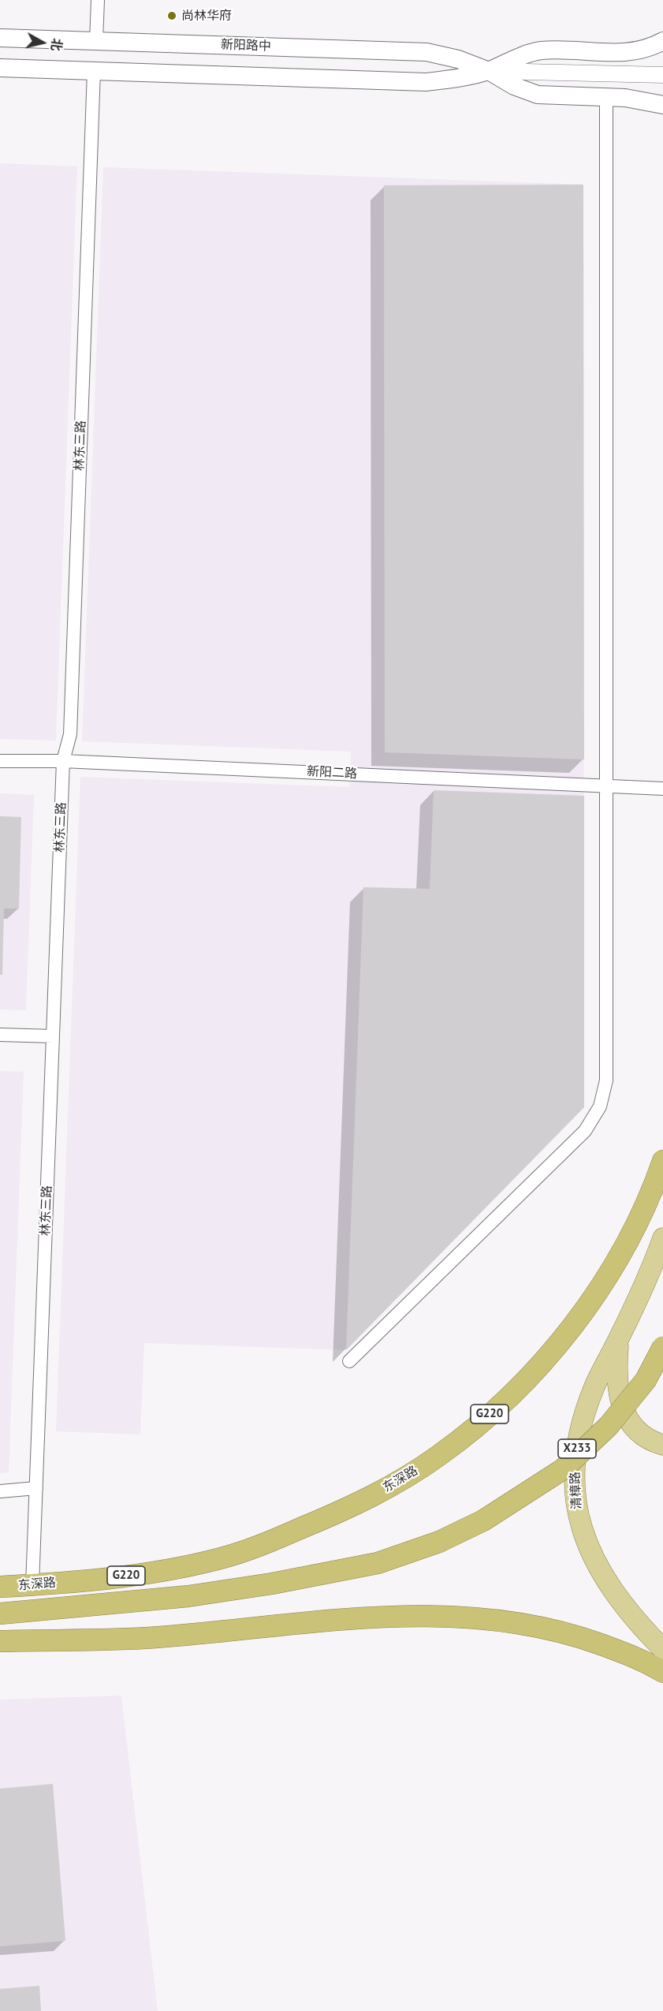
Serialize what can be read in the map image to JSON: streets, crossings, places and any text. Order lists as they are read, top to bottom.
{
  "streets": {
    "highway": ["G220", "东深路"],
    "main road": ["新阳路中", "X233", "清樟路"],
    "street": ["林东三路", "新阳二路"]
  },
  "crossings": [
    ["新阳路中", "林东三路"],
    ["林东三路", "新阳二路"],
    ["林东三路", "东深路"]
  ],
  "places": ["尚林华府"],
  "north": "right"
}
